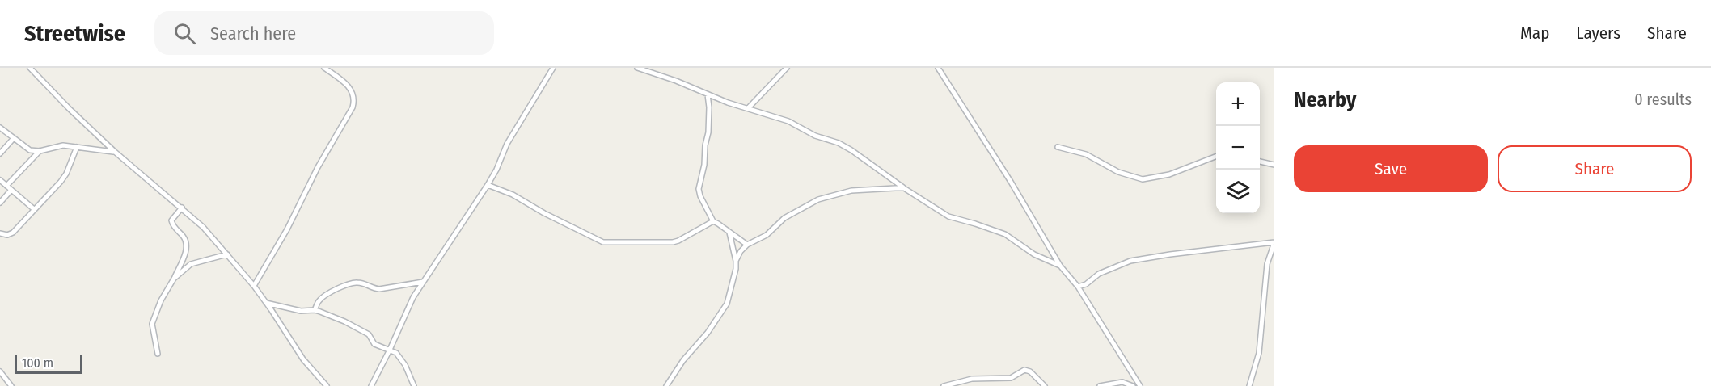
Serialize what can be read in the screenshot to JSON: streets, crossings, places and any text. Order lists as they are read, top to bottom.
{
  "scale_bar": "100 m",
  "page": {
    "header": "Streetwise",
    "search": "Search here",
    "nav": ["Map", "Layers", "Share"],
    "heading": ["Nearby", "0 results"],
    "map_buttons": ["+", "−"],
    "buttons": ["Save", "Share"],
    "scale": "100 m"
  }
}
